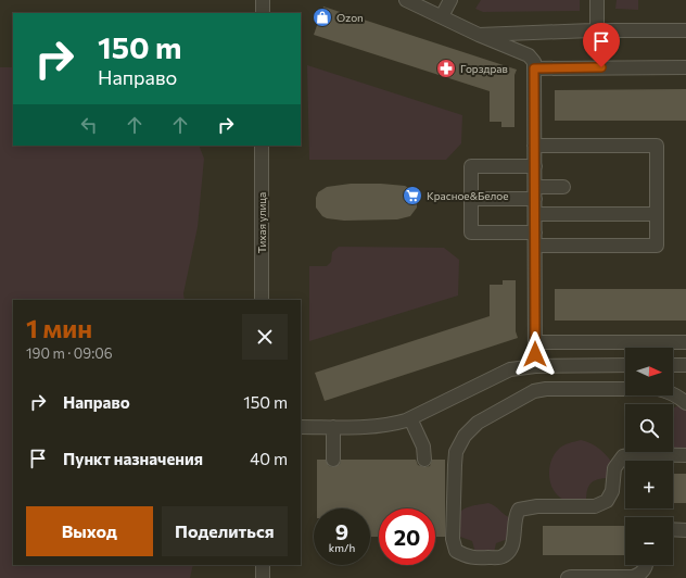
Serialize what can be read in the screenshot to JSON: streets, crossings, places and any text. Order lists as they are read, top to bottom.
{
  "streets": {
    "street": ["Тихая улица"]
  },
  "places": {
    "shop": ["Ozon"],
    "pharmacy": ["Горздрав"],
    "supermarket": ["Красное&Белое"]
  },
  "north": "right",
  "page": {
    "turn": ["150 m", "Направо"],
    "heading": ["1 мин", "190 m · 09:06"],
    "map_buttons": ["+", "−"],
    "list": [
      {
        "name": "Направо",
        "value": "150 m"
      },
      {
        "name": "Пункт назначения",
        "value": "40 m"
      }
    ],
    "buttons": ["Выход", "Поделиться"],
    "speed": "9 km/h",
    "limit": "20"
  }
}
